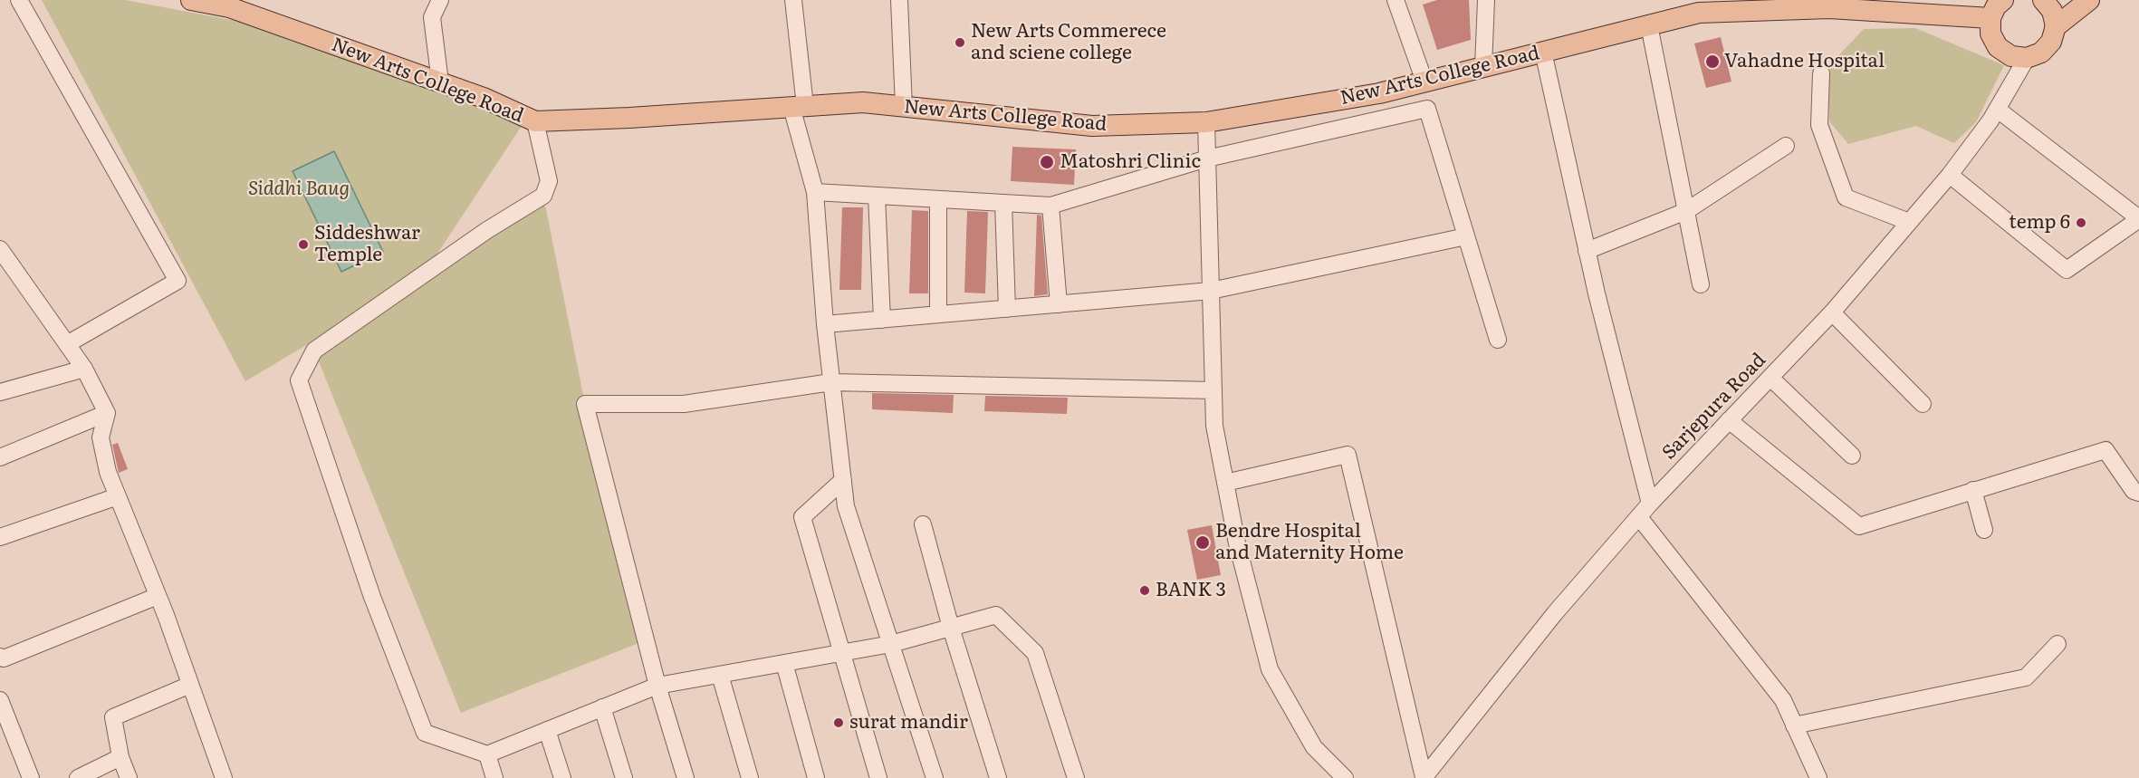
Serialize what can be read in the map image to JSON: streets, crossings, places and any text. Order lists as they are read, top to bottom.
{
  "streets": {
    "main road": ["New Arts College Road"],
    "street": ["Sarjepura Road"]
  },
  "parks": ["Siddhi Baug"],
  "places": [
    "New Arts Commerece and sciene college",
    "Vahadne Hospital",
    "Matoshri Clinic",
    "temp 6",
    "Siddeshwar Temple",
    "Bendre Hospital and Maternity Home",
    "BANK 3",
    "surat mandir"
  ]
}
